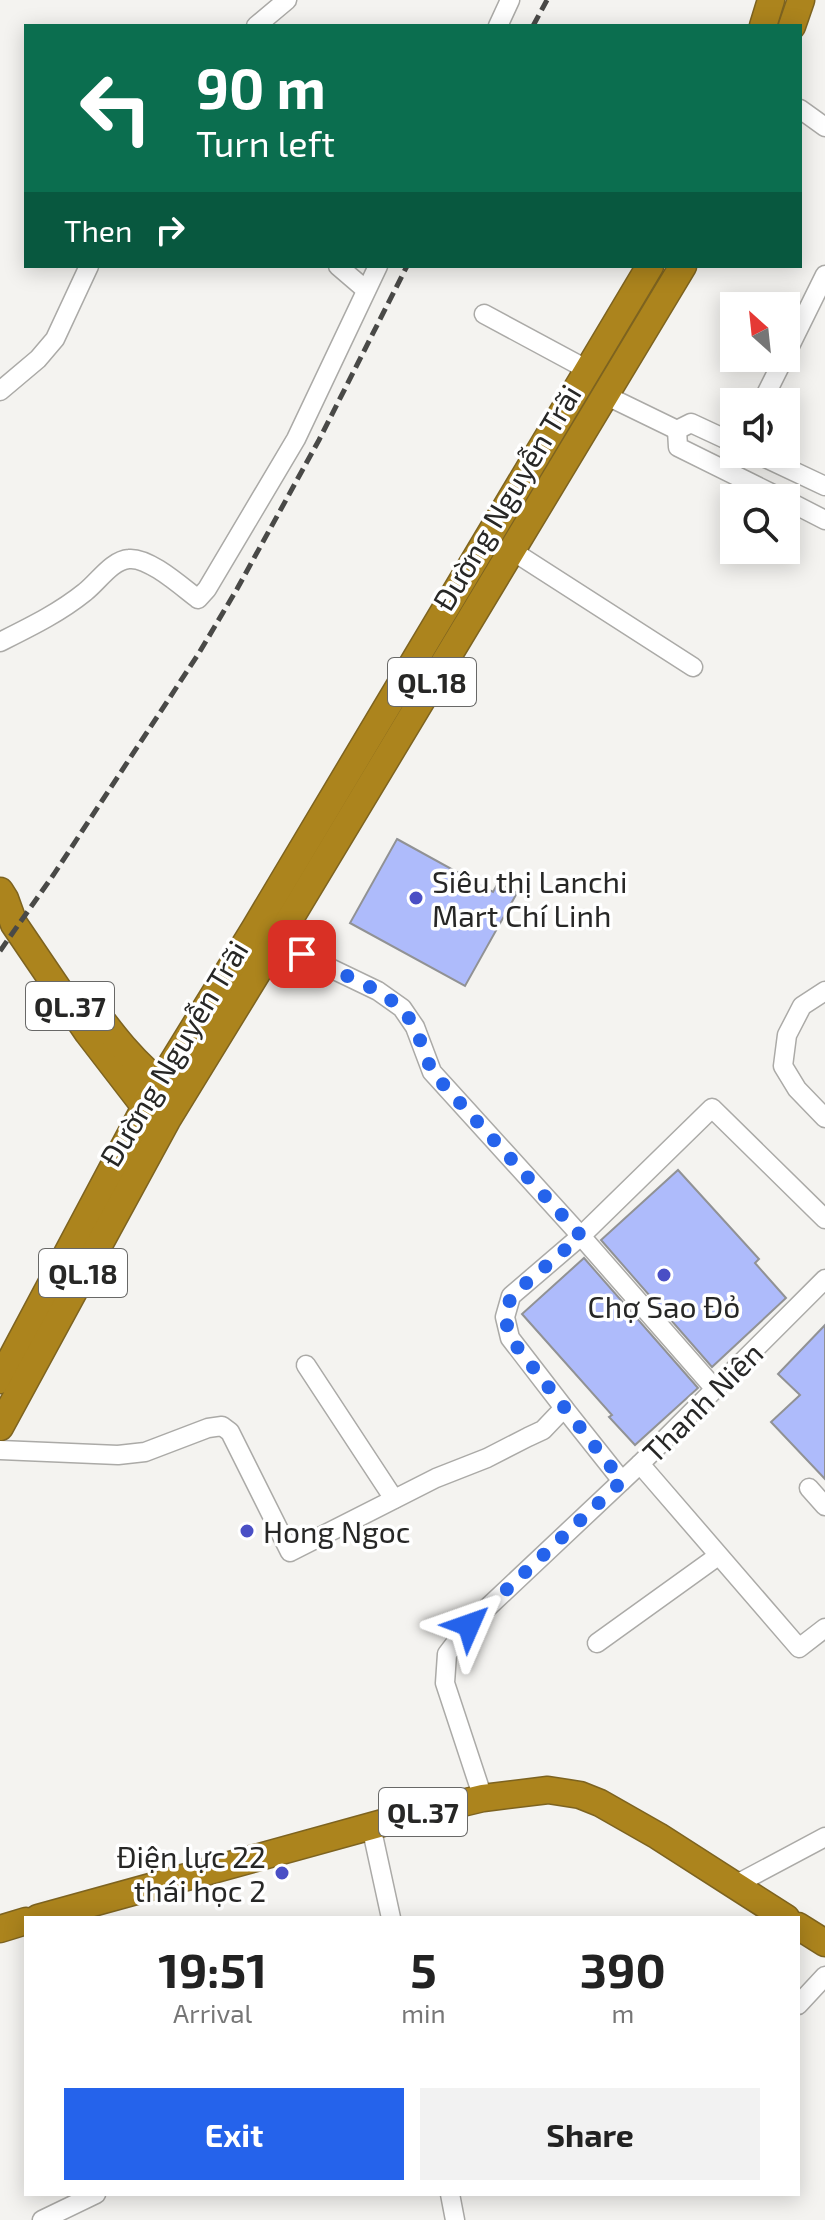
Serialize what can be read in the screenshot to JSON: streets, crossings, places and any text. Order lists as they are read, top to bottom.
{
  "streets": {
    "highway": ["Đường Nguyễn Trãi", "QL.18", "QL.37"],
    "street": ["Thanh Niên"]
  },
  "crossings": [
    ["Đường Nguyễn Trãi", "QL.37"],
    ["QL.37", "Thanh Niên"]
  ],
  "places": [
    "Siêu thị Lanchi Mart Chí Linh",
    "Chợ Sao Đỏ",
    "Hong Ngoc",
    "Điện lực 22 thái học 2"
  ],
  "north": "top left",
  "page": {
    "turn": ["90 m", "Turn left"],
    "then": "Then",
    "eta": [
      "19:51",
      "Arrival",
      "5",
      "min",
      "390",
      "m"
    ],
    "buttons": ["Exit", "Share"]
  }
}
